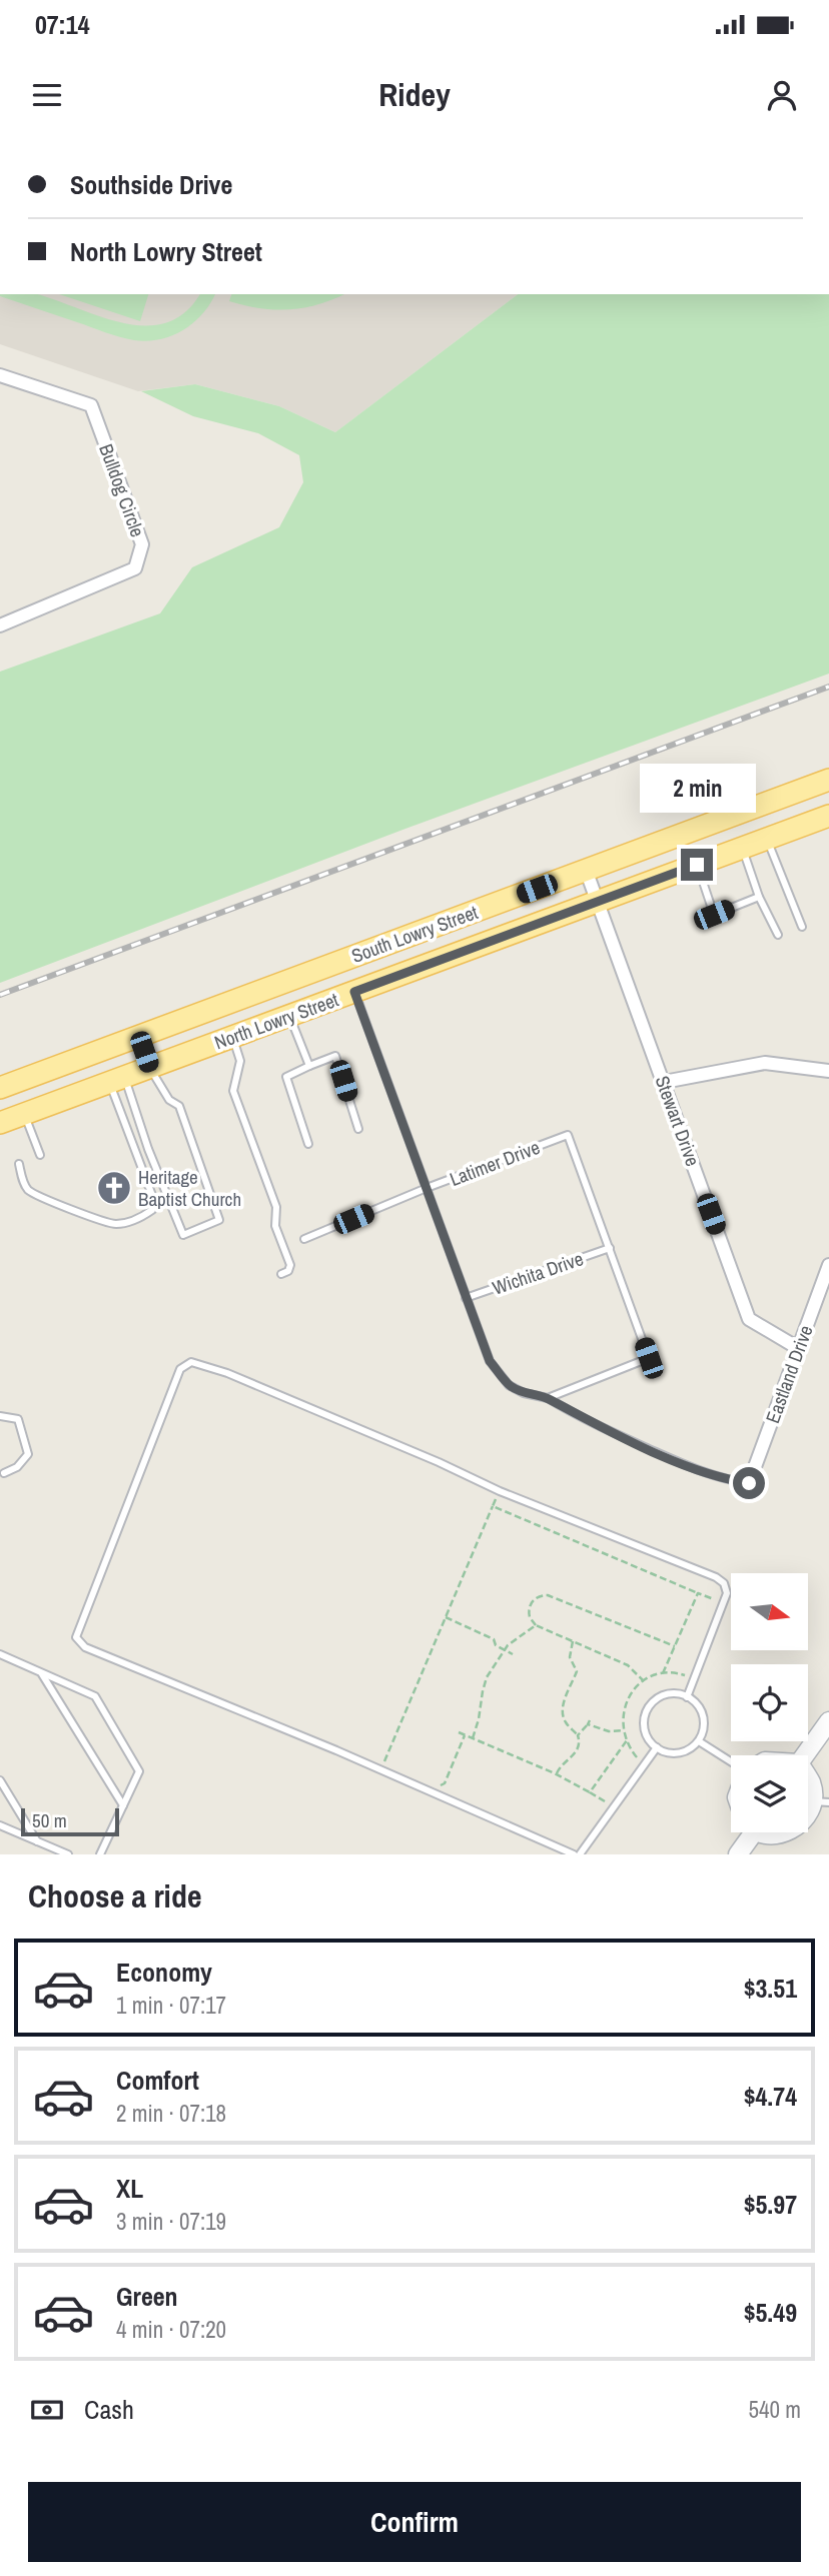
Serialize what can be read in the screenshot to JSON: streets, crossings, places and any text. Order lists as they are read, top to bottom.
{
  "streets": {
    "main road": ["South Lowry Street", "North Lowry Street"],
    "street": ["Bulldog Circle", "Stewart Drive", "Eastland Drive"],
    "lane": ["Latimer Drive", "Wichita Drive"]
  },
  "crossings": [
    ["South Lowry Street", "Stewart Drive"],
    ["North Lowry Street", "Stewart Drive"],
    ["Stewart Drive", "Eastland Drive"],
    ["Latimer Drive", "Wichita Drive"]
  ],
  "places": {
    "church": ["Heritage Baptist Church"]
  },
  "scale_bar": "50 m",
  "north": "right",
  "page": {
    "status": "07:14",
    "header": "Ridey",
    "banner": ["Southside Drive", "North Lowry Street"],
    "bubble": "2 min",
    "scale": "50 m",
    "heading": "Choose a ride",
    "list": [
      {
        "name": "Economy",
        "note": "1 min · 07:17",
        "value": "$3.51"
      },
      {
        "name": "Comfort",
        "note": "2 min · 07:18",
        "value": "$4.74"
      },
      {
        "name": "XL",
        "note": "3 min · 07:19",
        "value": "$5.97"
      },
      {
        "name": "Green",
        "note": "4 min · 07:20",
        "value": "$5.49"
      }
    ],
    "pay": ["Cash", "540 m"],
    "buttons": "Confirm"
  }
}
